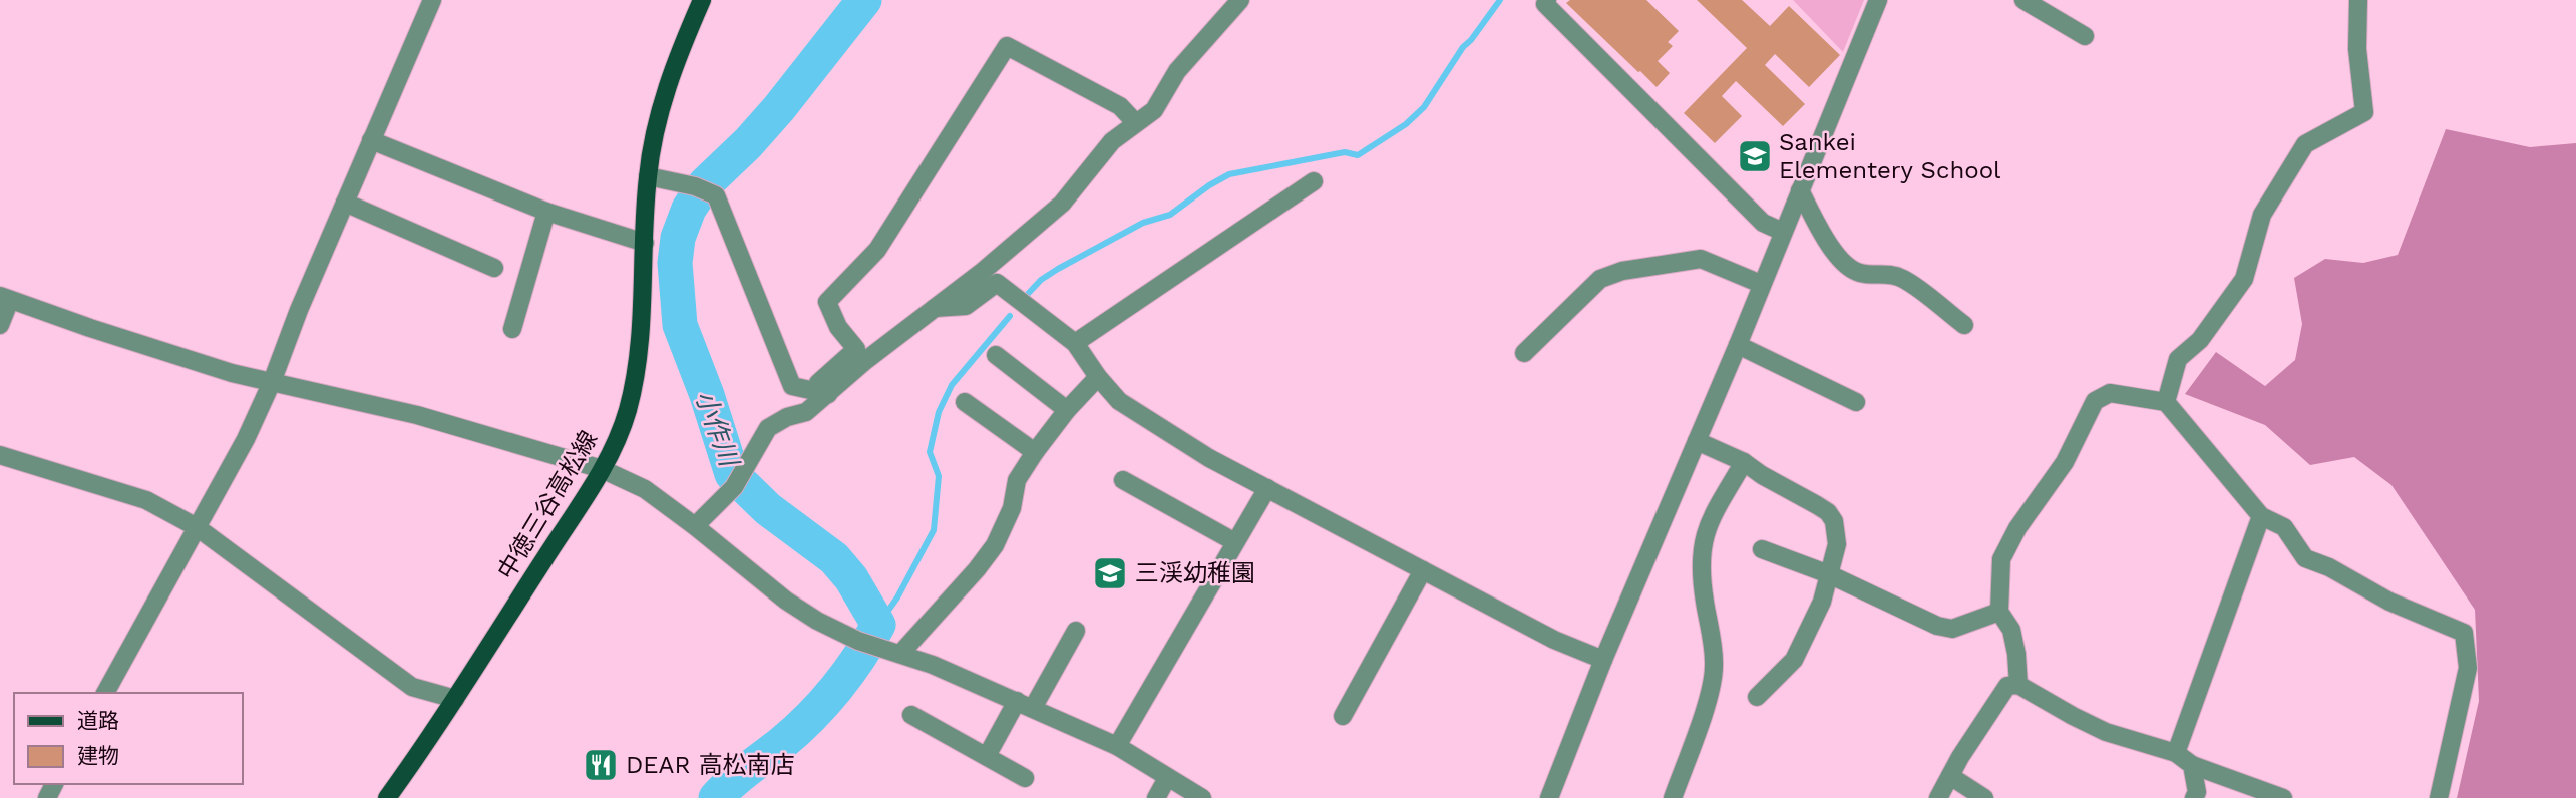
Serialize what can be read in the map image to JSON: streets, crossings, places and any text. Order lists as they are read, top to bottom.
{
  "streets": {
    "main road": ["中徳三谷高松線"]
  },
  "water": ["小作川"],
  "places": {
    "school or university": ["Sankei Elementery School", "三渓幼稚園"],
    "restaurant": ["DEAR 高松南店"]
  },
  "legend": ["道路", "建物"]
}
